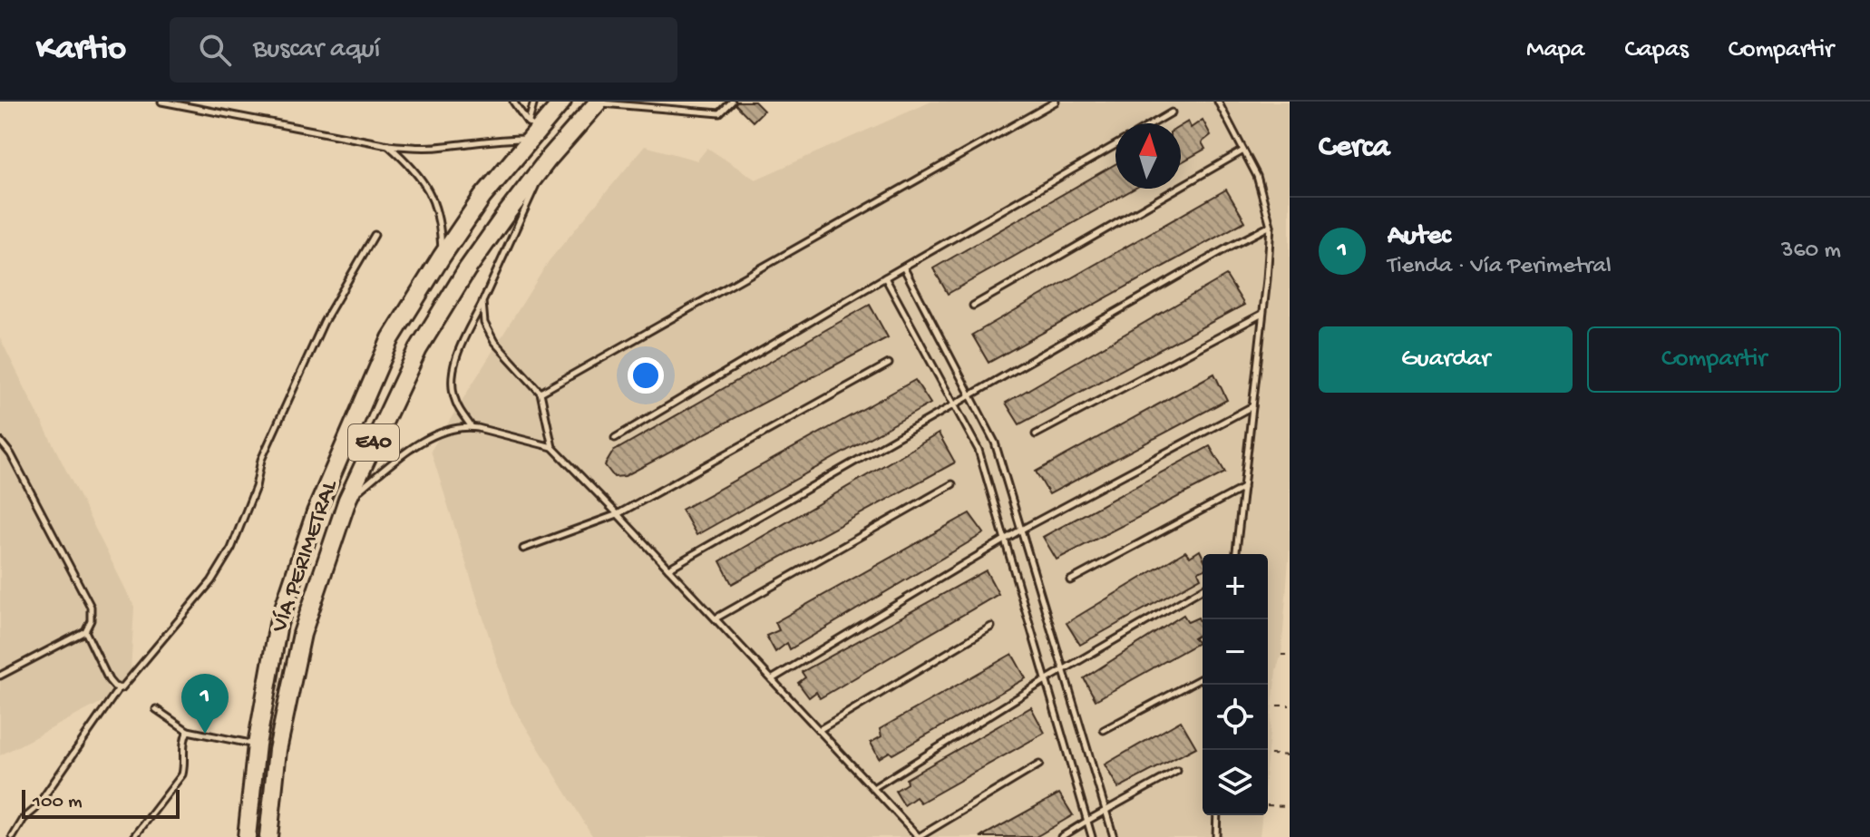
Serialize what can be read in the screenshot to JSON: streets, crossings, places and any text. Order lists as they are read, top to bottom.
{
  "streets": {
    "highway": ["E40", "VÍA PERIMETRAL"]
  },
  "scale_bar": "100 m",
  "north": "top",
  "page": {
    "header": "Kartio",
    "search": "Buscar aquí",
    "nav": ["Mapa", "Capas", "Compartir"],
    "heading": "Cerca",
    "list": [
      {
        "mark": "1",
        "name": "Autec",
        "note": "Tienda · Vía Perimetral",
        "value": "360 m"
      }
    ],
    "buttons": ["Guardar", "Compartir"],
    "map_buttons": ["+", "−"],
    "pins": "1",
    "scale": "100 m"
  }
}
